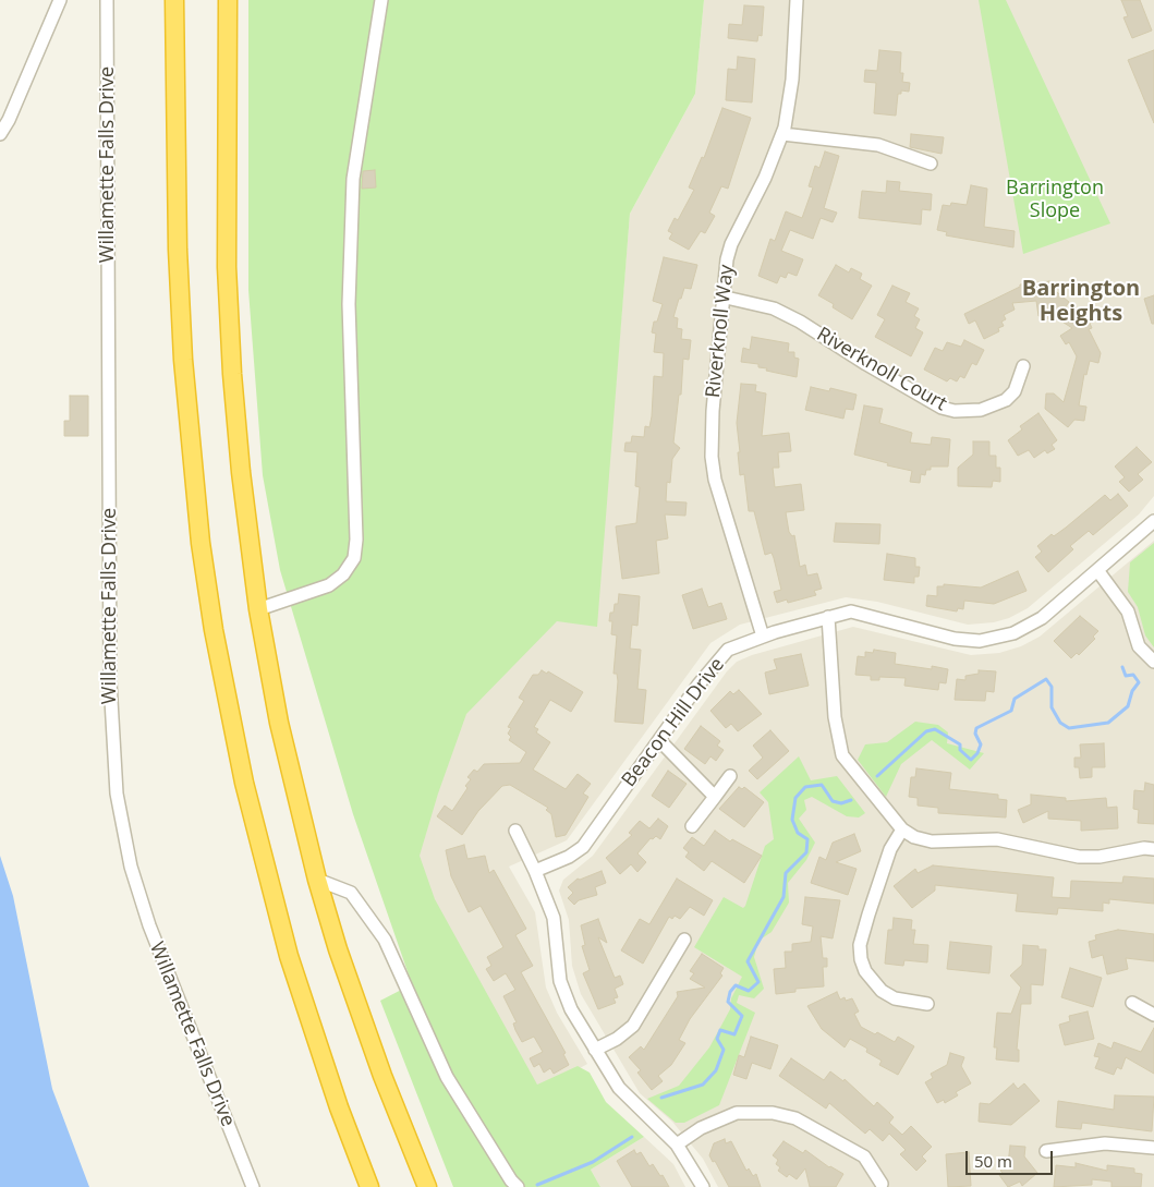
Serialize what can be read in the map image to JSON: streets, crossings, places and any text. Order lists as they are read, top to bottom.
{
  "streets": {
    "street": [
      "Willamette Falls Drive",
      "Riverknoll Way",
      "Riverknoll Court",
      "Beacon Hill Drive"
    ]
  },
  "crossings": [
    ["Riverknoll Way", "Riverknoll Court"],
    ["Riverknoll Way", "Beacon Hill Drive"]
  ],
  "districts": ["Barrington Heights"],
  "parks": ["Barrington Slope"],
  "scale_bar": "50 m"
}
